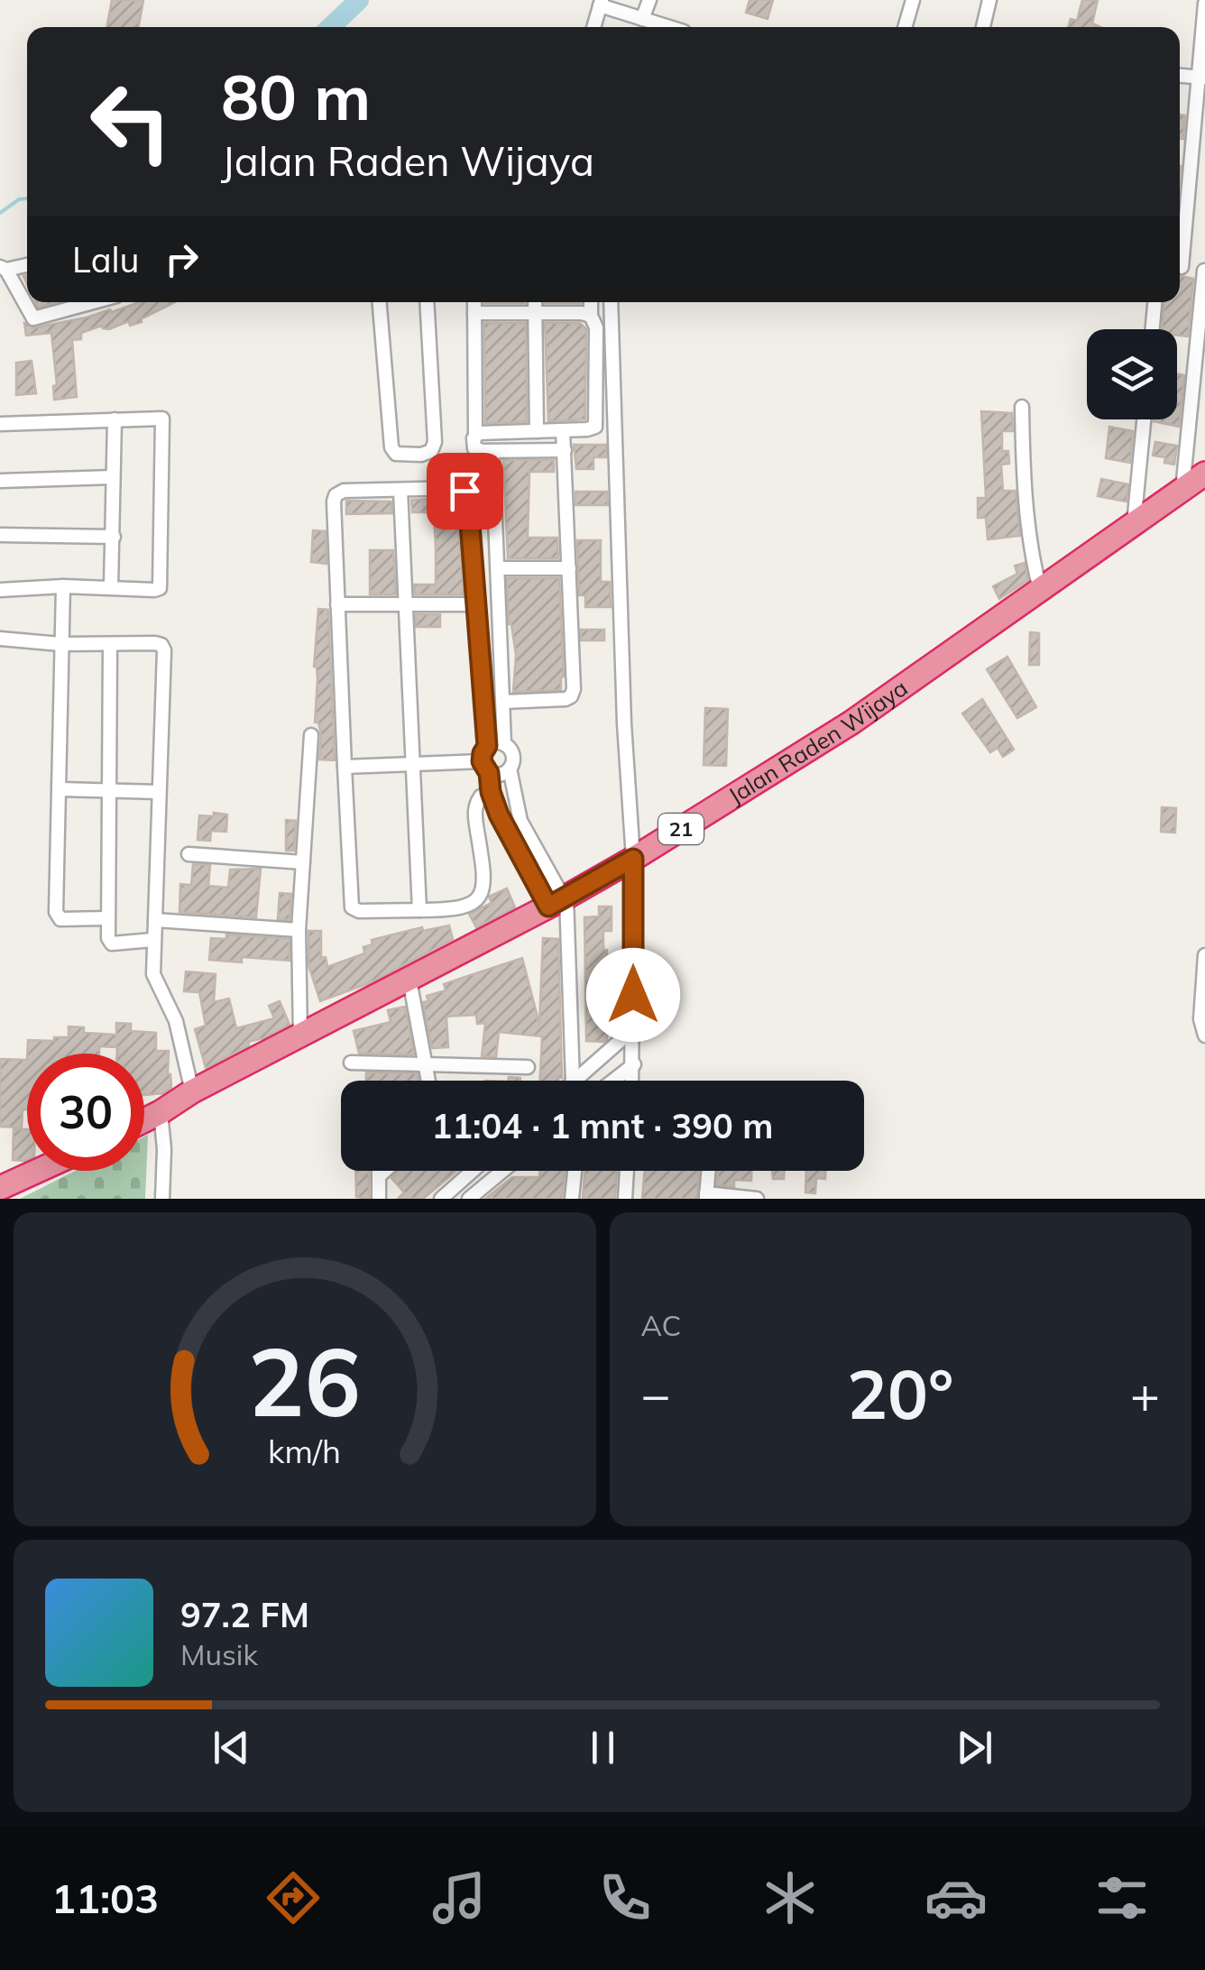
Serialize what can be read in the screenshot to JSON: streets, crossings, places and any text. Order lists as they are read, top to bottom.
{
  "streets": {
    "highway": ["Jalan Raden Wijaya", "21"]
  },
  "page": {
    "turn": ["80 m", "Jalan Raden Wijaya"],
    "then": "Lalu",
    "limit": "30",
    "trip": "11:04 · 1 mnt · 390 m",
    "tile": "AC",
    "heat": ["−", "20°", "+"],
    "song": ["97.2 FM", "Musik"],
    "tabs": "11:03",
    "gauge": ["26", "km/h"]
  }
}
